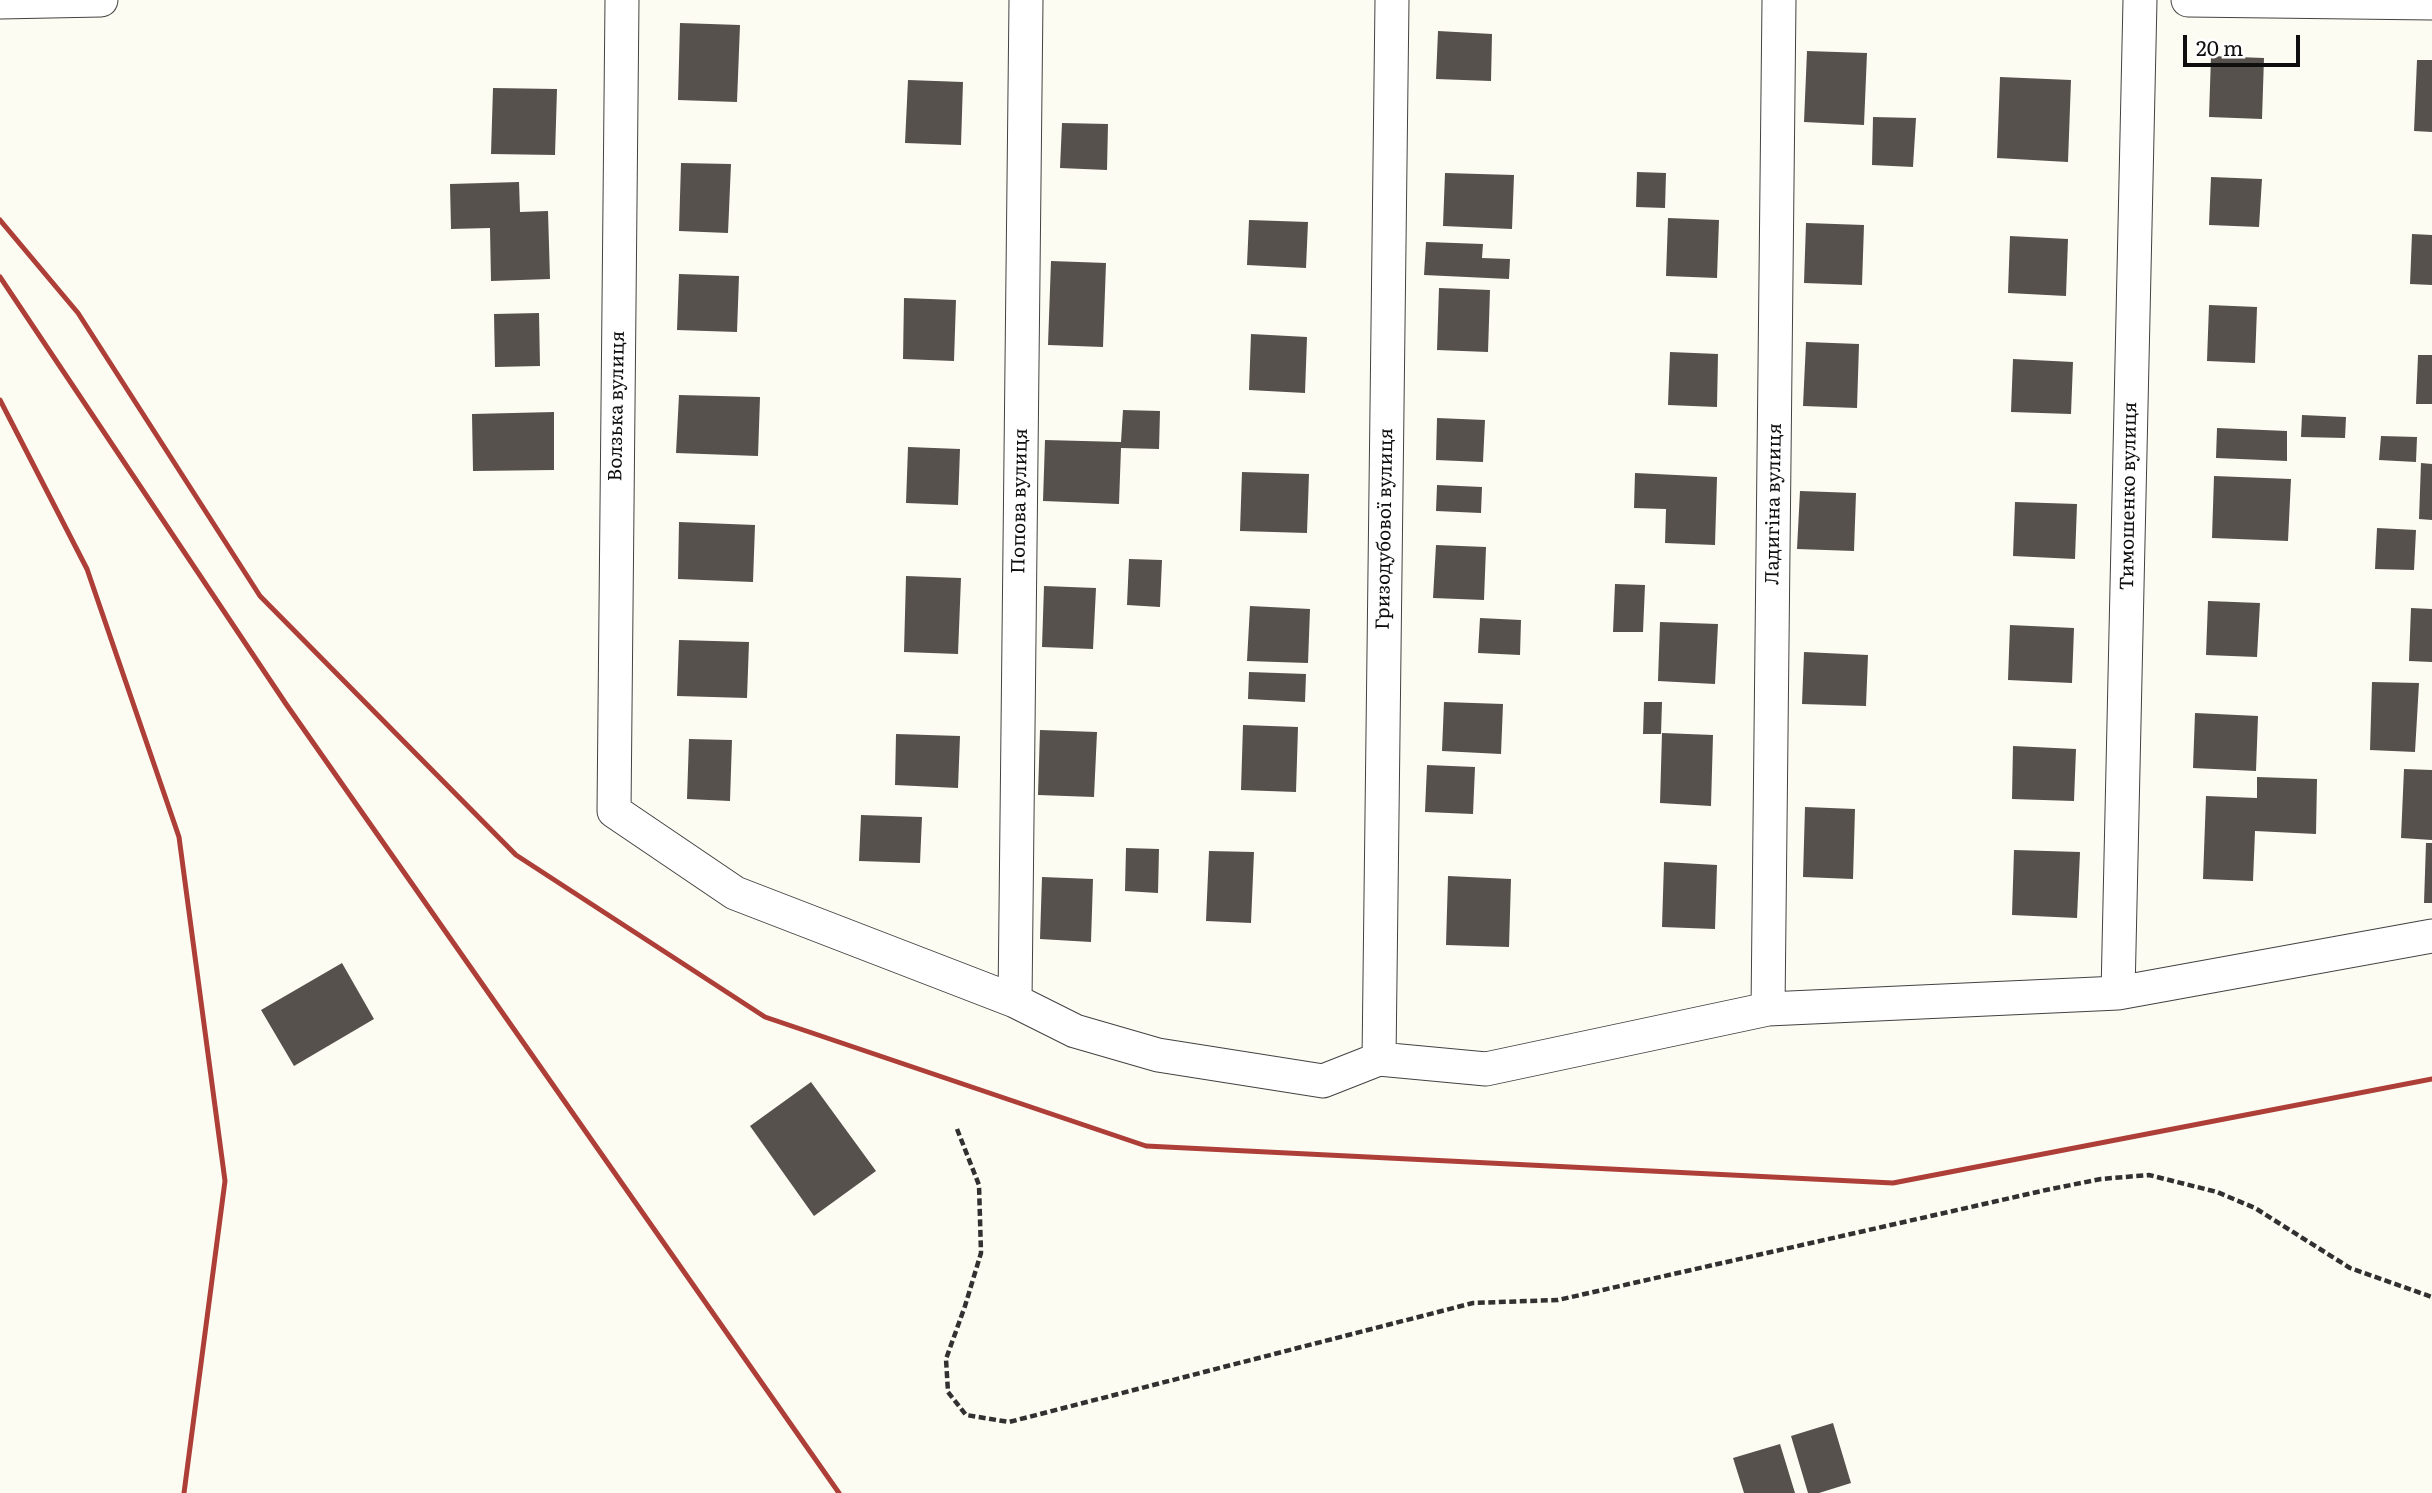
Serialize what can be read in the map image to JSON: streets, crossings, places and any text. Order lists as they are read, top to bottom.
{
  "streets": {
    "street": [
      "Волзька вулиця",
      "Тимошенко вулиця",
      "Попова вулиця",
      "Ладигіна вулиця",
      "Гризодубової вулиця"
    ]
  },
  "crossings": [
    ["Волзька вулиця", "Попова вулиця"]
  ],
  "scale_bar": "20 m"
}
